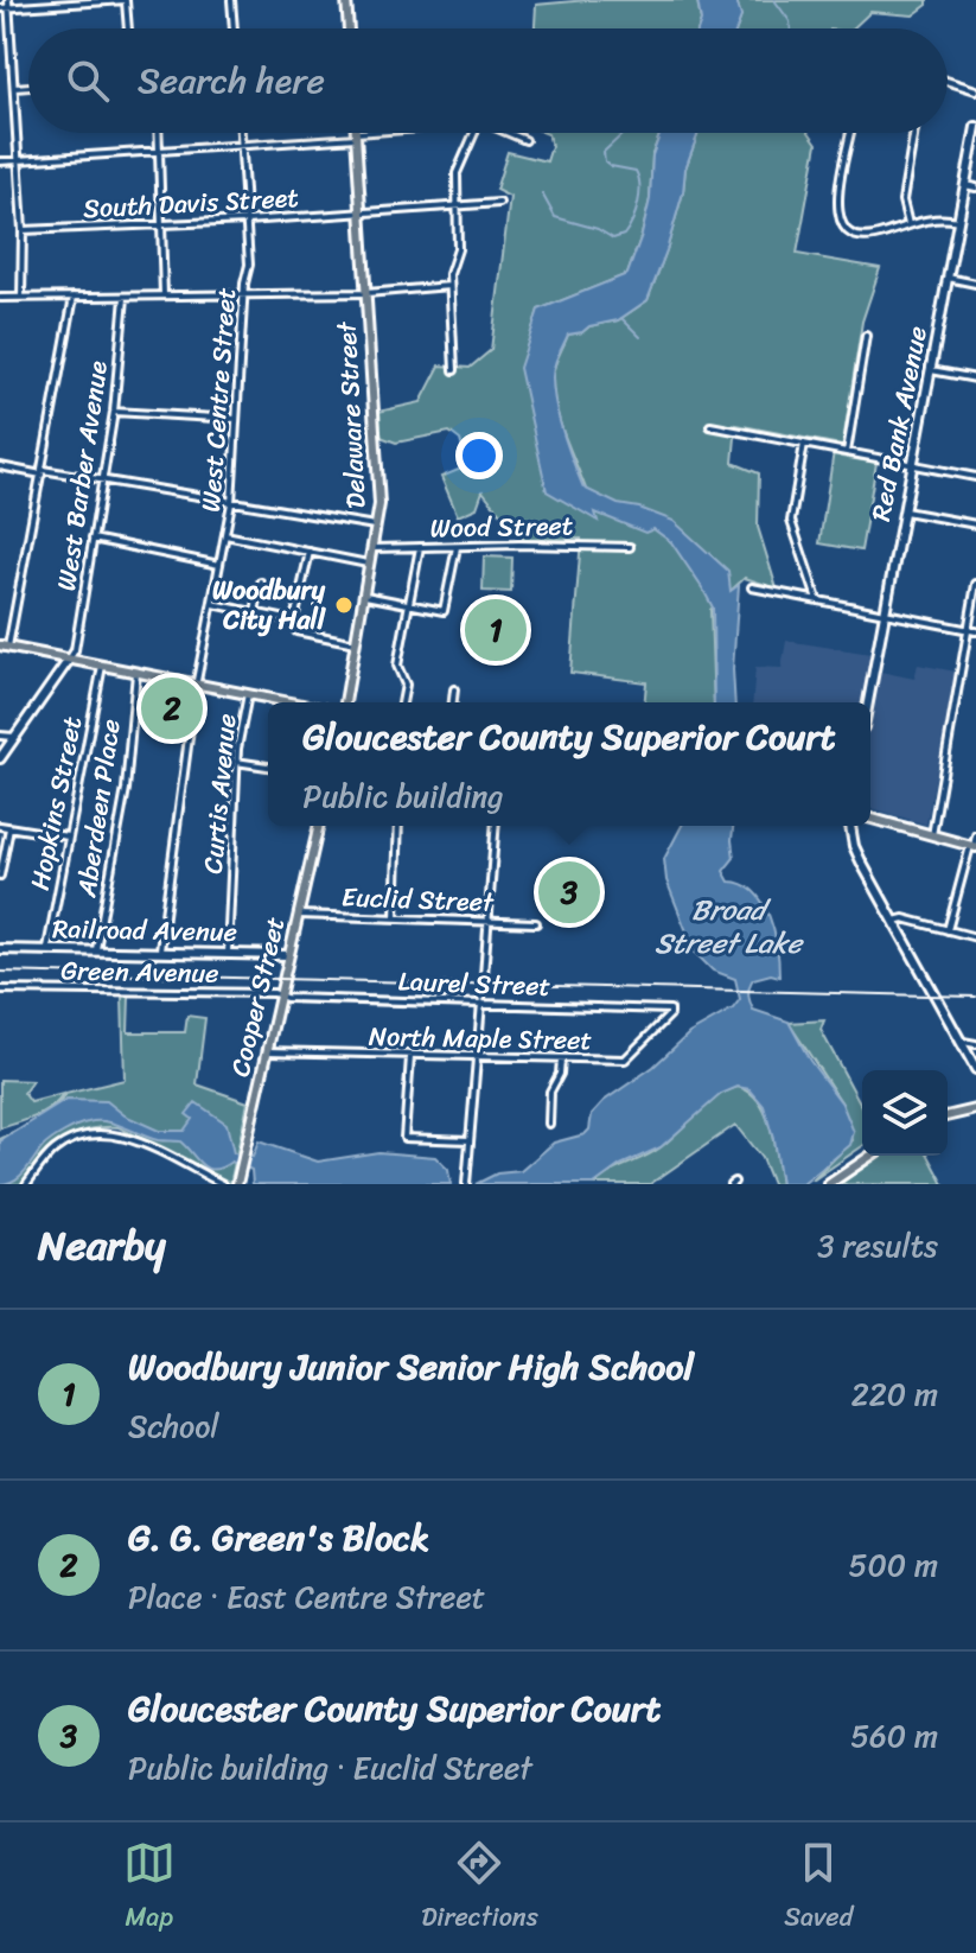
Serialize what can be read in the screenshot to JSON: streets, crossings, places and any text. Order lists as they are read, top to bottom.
{
  "streets": {
    "main road": ["Delaware Street", "Cooper Street"],
    "street": [
      "South Davis Street",
      "West Centre Street",
      "Red Bank Avenue",
      "West Barber Avenue",
      "Wood Street",
      "Curtis Avenue",
      "Hopkins Street",
      "Aberdeen Place",
      "Euclid Street",
      "Railroad Avenue",
      "Green Avenue",
      "Laurel Street",
      "North Maple Street"
    ]
  },
  "crossings": [
    ["South Davis Street", "West Centre Street"],
    ["South Davis Street", "Delaware Street"],
    ["West Centre Street", "Railroad Avenue"],
    ["Delaware Street", "Wood Street"],
    ["Curtis Avenue", "Railroad Avenue"],
    ["Hopkins Street", "Railroad Avenue"],
    ["Aberdeen Place", "Railroad Avenue"],
    ["Euclid Street", "Cooper Street"],
    ["Railroad Avenue", "Cooper Street"],
    ["Green Avenue", "Laurel Street"],
    ["Green Avenue", "Cooper Street"],
    ["Laurel Street", "Cooper Street"],
    ["Laurel Street", "North Maple Street"],
    ["Cooper Street", "North Maple Street"]
  ],
  "water": ["Broad Street Lake"],
  "places": ["Woodbury City Hall"],
  "page": {
    "search": "Search here",
    "pins": ["1", "2", "3"],
    "popup": ["Gloucester County Superior Court", "Public building"],
    "heading": ["Nearby", "3 results"],
    "list": [
      {
        "mark": "1",
        "name": "Woodbury Junior Senior High School",
        "note": "School",
        "value": "220 m"
      },
      {
        "mark": "2",
        "name": "G. G. Green's Block",
        "note": "Place · East Centre Street",
        "value": "500 m"
      },
      {
        "mark": "3",
        "name": "Gloucester County Superior Court",
        "note": "Public building · Euclid Street",
        "value": "560 m"
      }
    ],
    "nav": ["Map", "Directions", "Saved"]
  }
}
